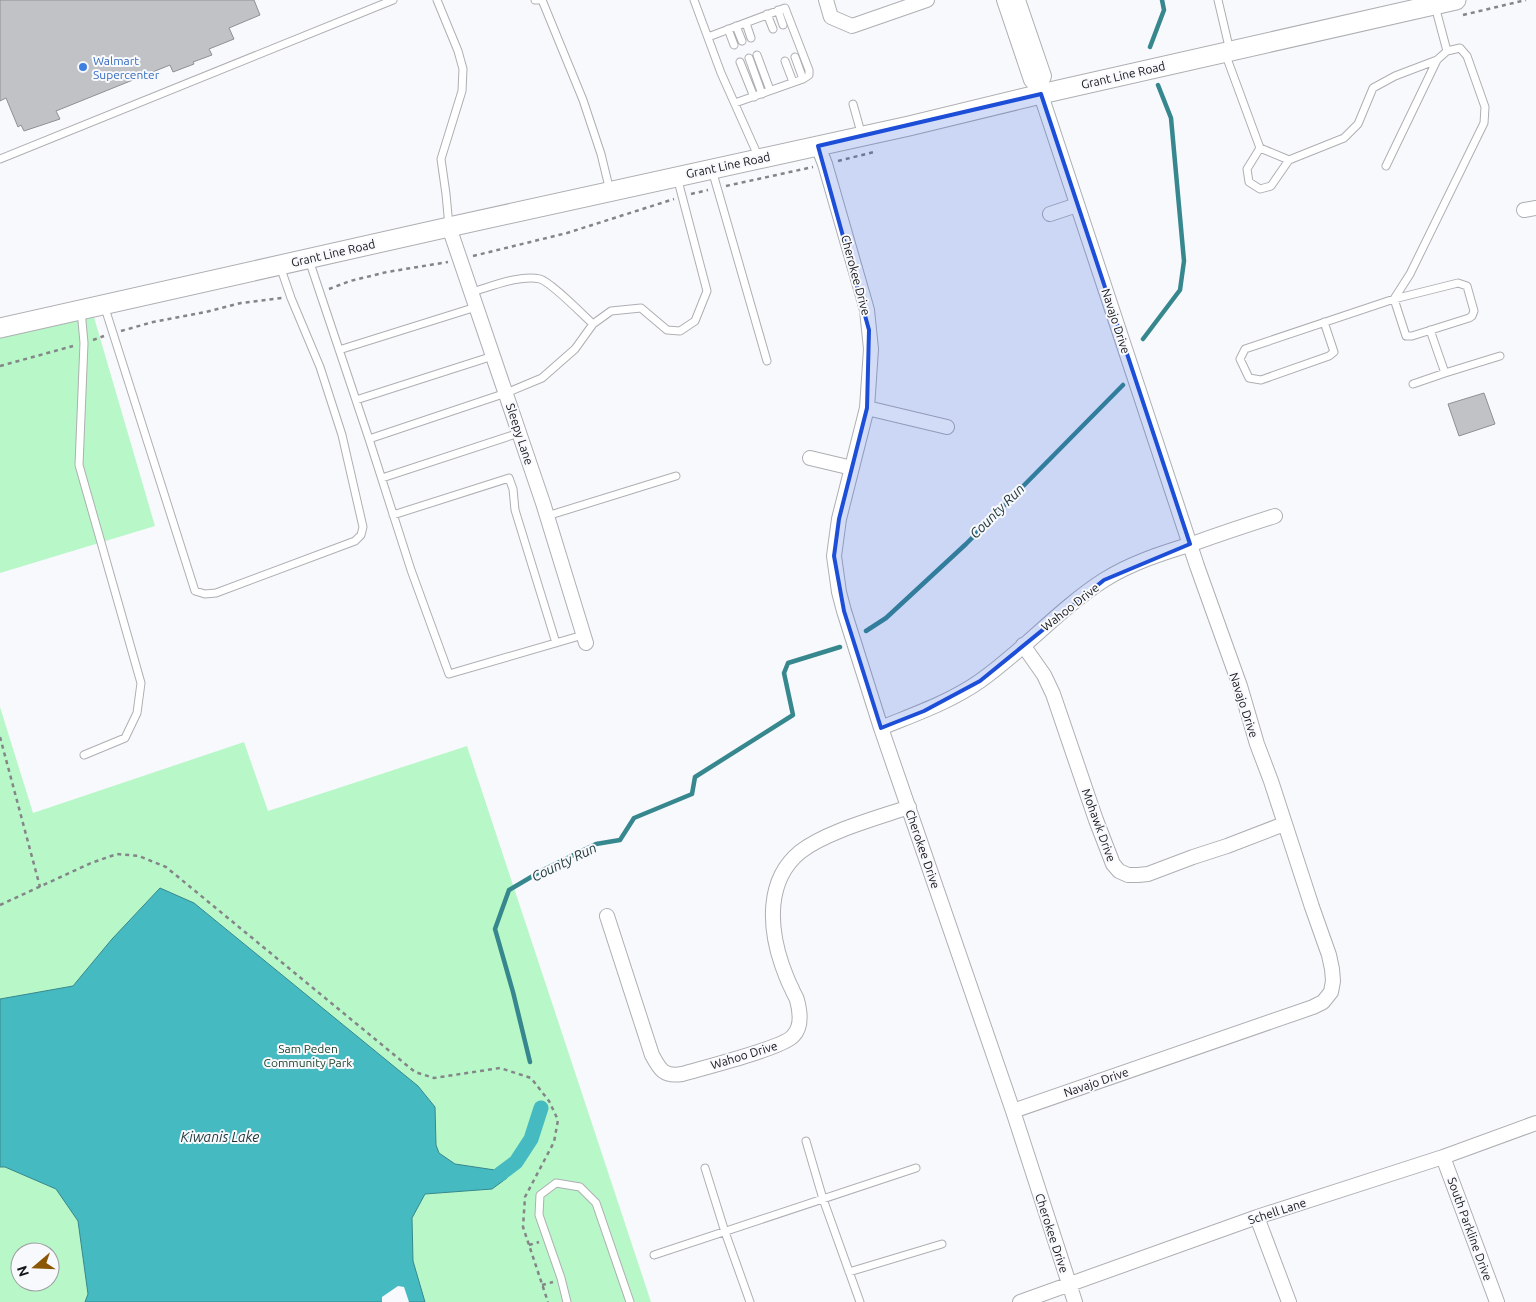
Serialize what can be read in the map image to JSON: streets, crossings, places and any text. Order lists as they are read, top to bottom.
{
  "streets": {
    "main road": ["Grant Line Road"],
    "street": [
      "Cherokee Drive",
      "Navajo Drive",
      "Sleepy Lane",
      "Wahoo Drive",
      "Mohawk Drive",
      "Schell Lane",
      "South Parkline Drive"
    ]
  },
  "crossings": [
    ["Grant Line Road", "Cherokee Drive"],
    ["Grant Line Road", "Navajo Drive"],
    ["Grant Line Road", "Sleepy Lane"],
    ["Cherokee Drive", "Navajo Drive"],
    ["Cherokee Drive", "Wahoo Drive"],
    ["Cherokee Drive", "Schell Lane"],
    ["Navajo Drive", "Wahoo Drive"],
    ["Navajo Drive", "Mohawk Drive"],
    ["Wahoo Drive", "Mohawk Drive"],
    ["Schell Lane", "South Parkline Drive"]
  ],
  "water": ["County Run", "Kiwanis Lake"],
  "parks": ["Sam Peden Community Park"],
  "places": ["Walmart Supercenter"],
  "north": "left"
}
